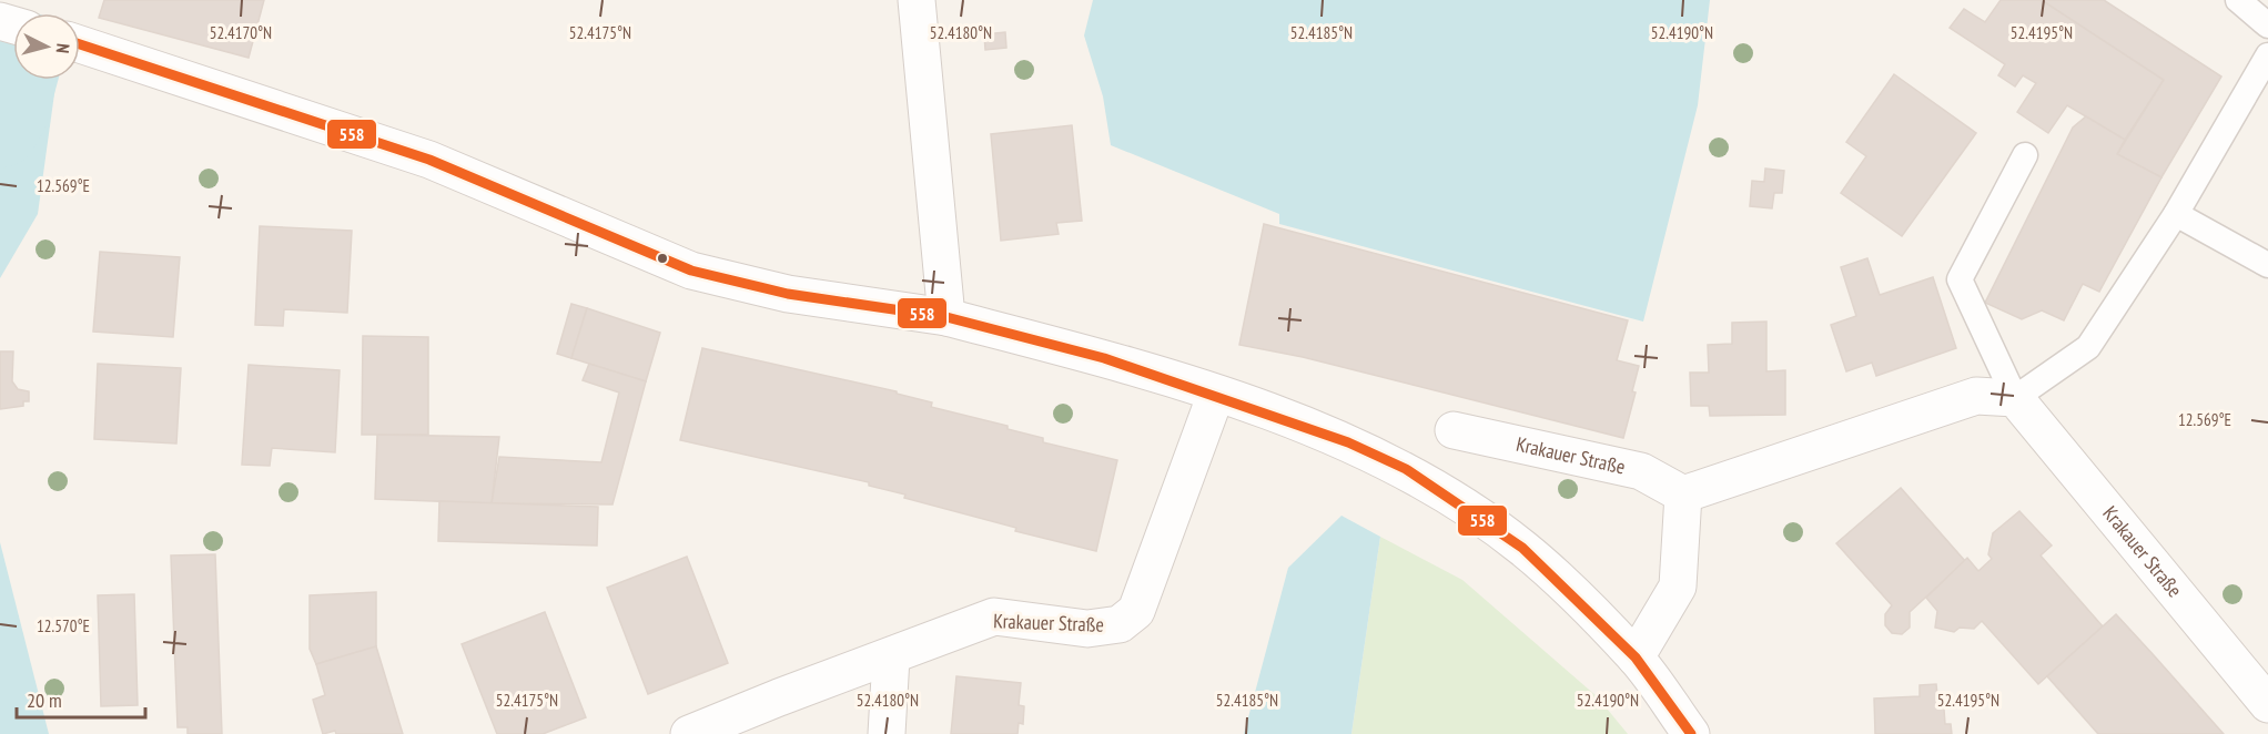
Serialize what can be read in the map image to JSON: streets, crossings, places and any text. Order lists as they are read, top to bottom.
{
  "streets": {
    "street": ["Krakauer Straße"]
  },
  "lines": ["transit line 558"],
  "scale_bar": "20 m",
  "north": "right",
  "coordinates": [
    "52.4170°N",
    "52.4175°N",
    "52.4180°N",
    "52.4185°N",
    "52.4190°N",
    "52.4195°N",
    "12.569°E",
    "12.570°E"
  ]
}
